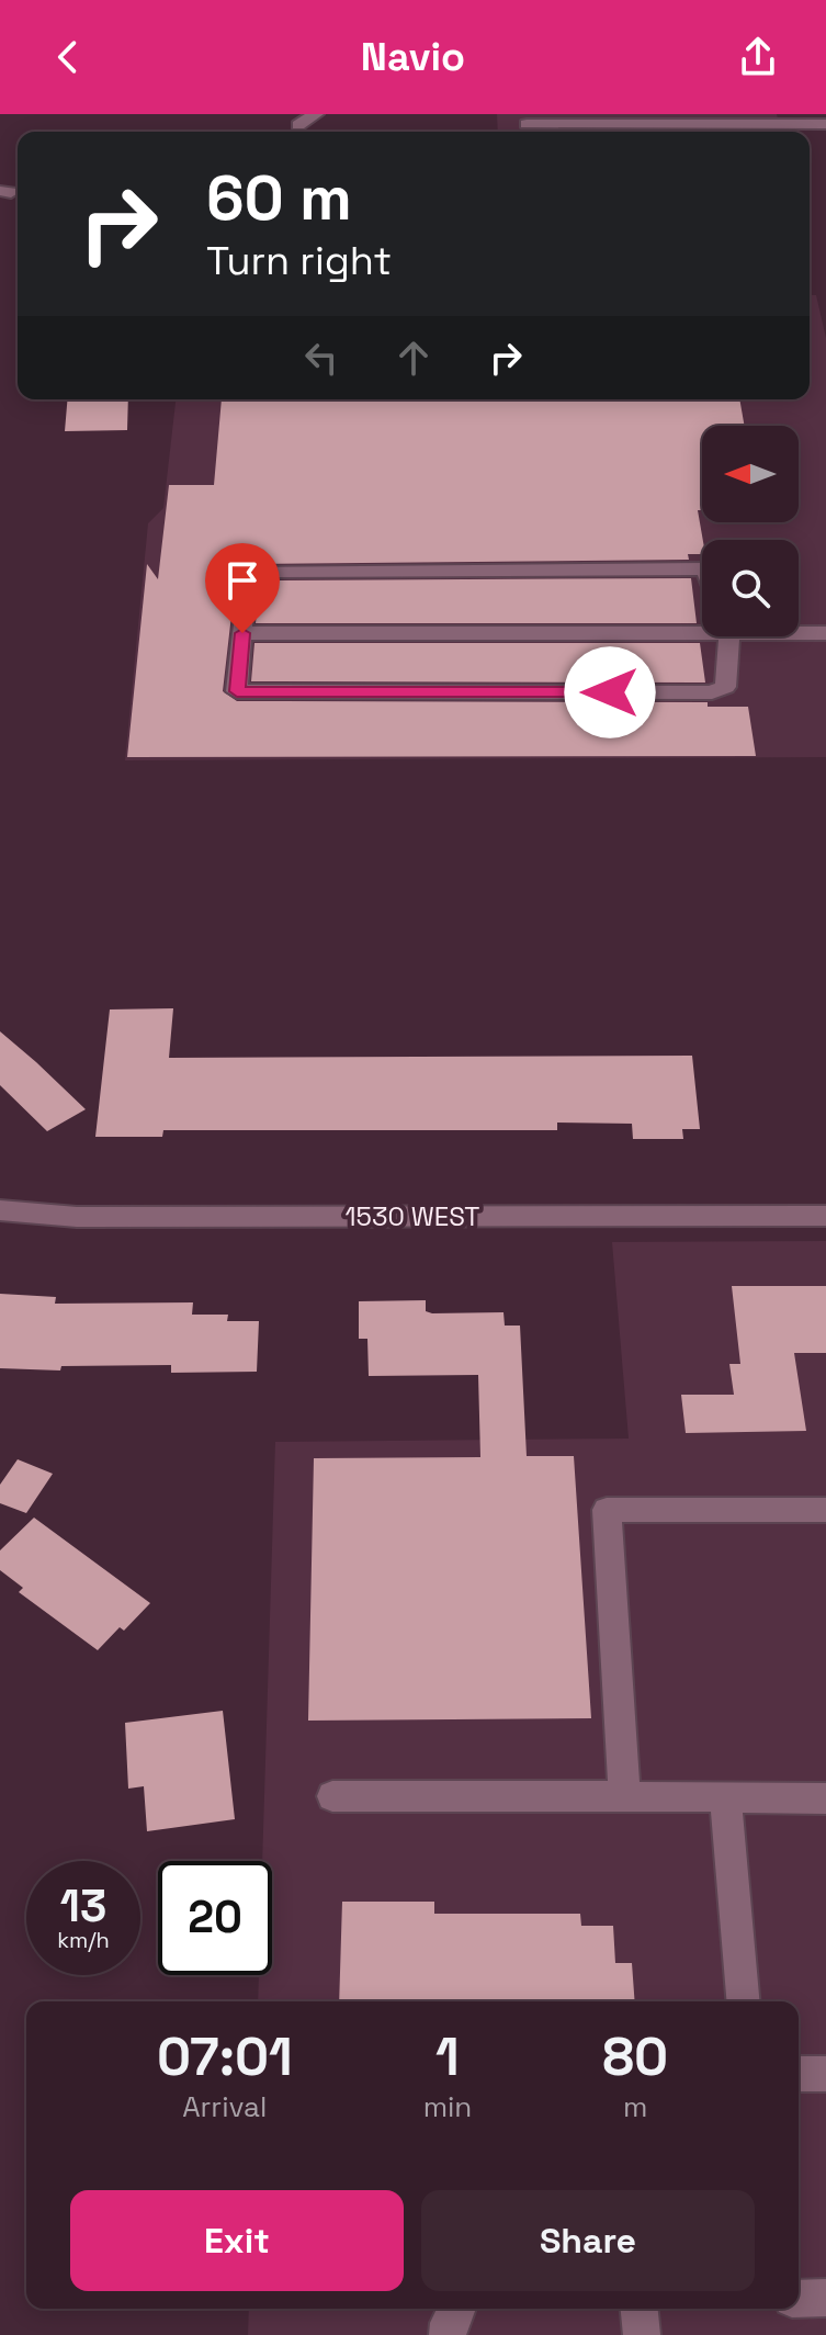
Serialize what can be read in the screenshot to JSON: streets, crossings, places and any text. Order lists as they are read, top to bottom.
{
  "streets": {
    "street": ["1530 WEST"]
  },
  "north": "left",
  "page": {
    "header": "Navio",
    "turn": ["60 m", "Turn right"],
    "speed": "13 km/h",
    "limit": "20",
    "eta": [
      "07:01",
      "Arrival",
      "1",
      "min",
      "80",
      "m"
    ],
    "buttons": ["Exit", "Share"]
  }
}
